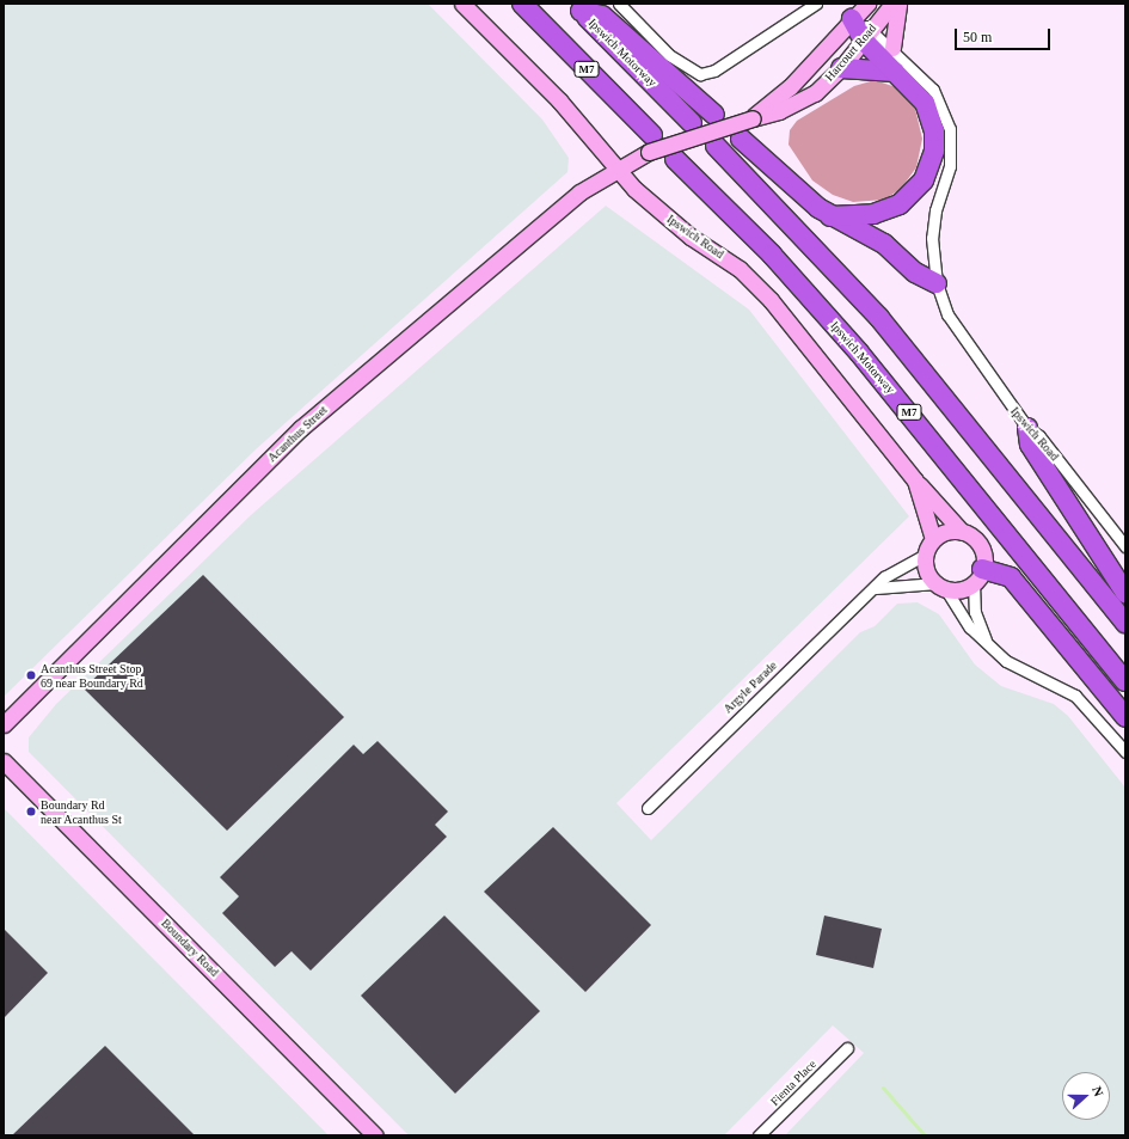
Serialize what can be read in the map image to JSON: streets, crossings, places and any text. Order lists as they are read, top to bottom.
{
  "streets": {
    "highway": ["Ipswich Motorway", "M7"],
    "main road": [
      "Harcourt Road",
      "Ipswich Road",
      "Acanthus Street",
      "Boundary Road"
    ],
    "street": ["Argyle Parade", "Fienta Place"]
  },
  "crossings": [
    ["Harcourt Road", "M7"],
    ["Harcourt Road", "Ipswich Road"],
    ["Harcourt Road", "Acanthus Street"],
    ["Ipswich Road", "Acanthus Street"],
    ["Ipswich Road", "Argyle Parade"]
  ],
  "places": ["Acanthus Street Stop 69 near Boundary Rd", "Boundary Rd near Acanthus St"],
  "scale_bar": "50 m",
  "north": "right"
}
